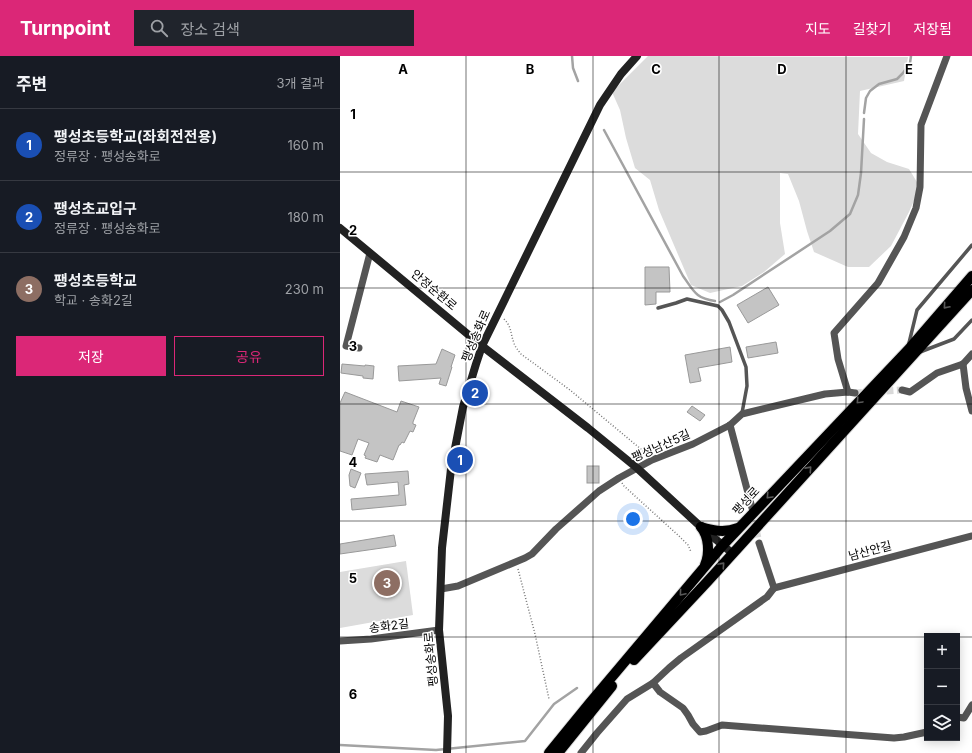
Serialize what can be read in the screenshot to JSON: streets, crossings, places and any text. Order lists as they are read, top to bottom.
{
  "streets": {
    "main road": ["팽성로"],
    "street": [
      "안정순환로",
      "팽성송화로",
      "팽성남산5길",
      "남산안길",
      "송화2길"
    ]
  },
  "crossings": [
    ["안정순환로", "팽성송화로"],
    ["안정순환로", "팽성남산5길"],
    ["안정순환로", "팽성로"],
    ["팽성송화로", "팽성남산5길"],
    ["팽성송화로", "송화2길"]
  ],
  "page": {
    "header": "Turnpoint",
    "search": "장소 검색",
    "nav": ["지도", "길찾기", "저장됨"],
    "heading": ["주변", "3개 결과"],
    "list": [
      {
        "mark": "1",
        "name": "팽성초등학교(좌회전전용)",
        "note": "정류장 · 팽성송화로",
        "value": "160 m"
      },
      {
        "mark": "2",
        "name": "팽성초교입구",
        "note": "정류장 · 팽성송화로",
        "value": "180 m"
      },
      {
        "mark": "3",
        "name": "팽성초등학교",
        "note": "학교 · 송화2길",
        "value": "230 m"
      }
    ],
    "buttons": ["저장", "공유"],
    "pins": ["2", "1", "3"],
    "map_buttons": ["+", "−"]
  },
  "grid": {
    "columns": [
      "A",
      "B",
      "C",
      "D",
      "E"
    ],
    "rows": [
      "1",
      "2",
      "3",
      "4",
      "5",
      "6"
    ]
  }
}
